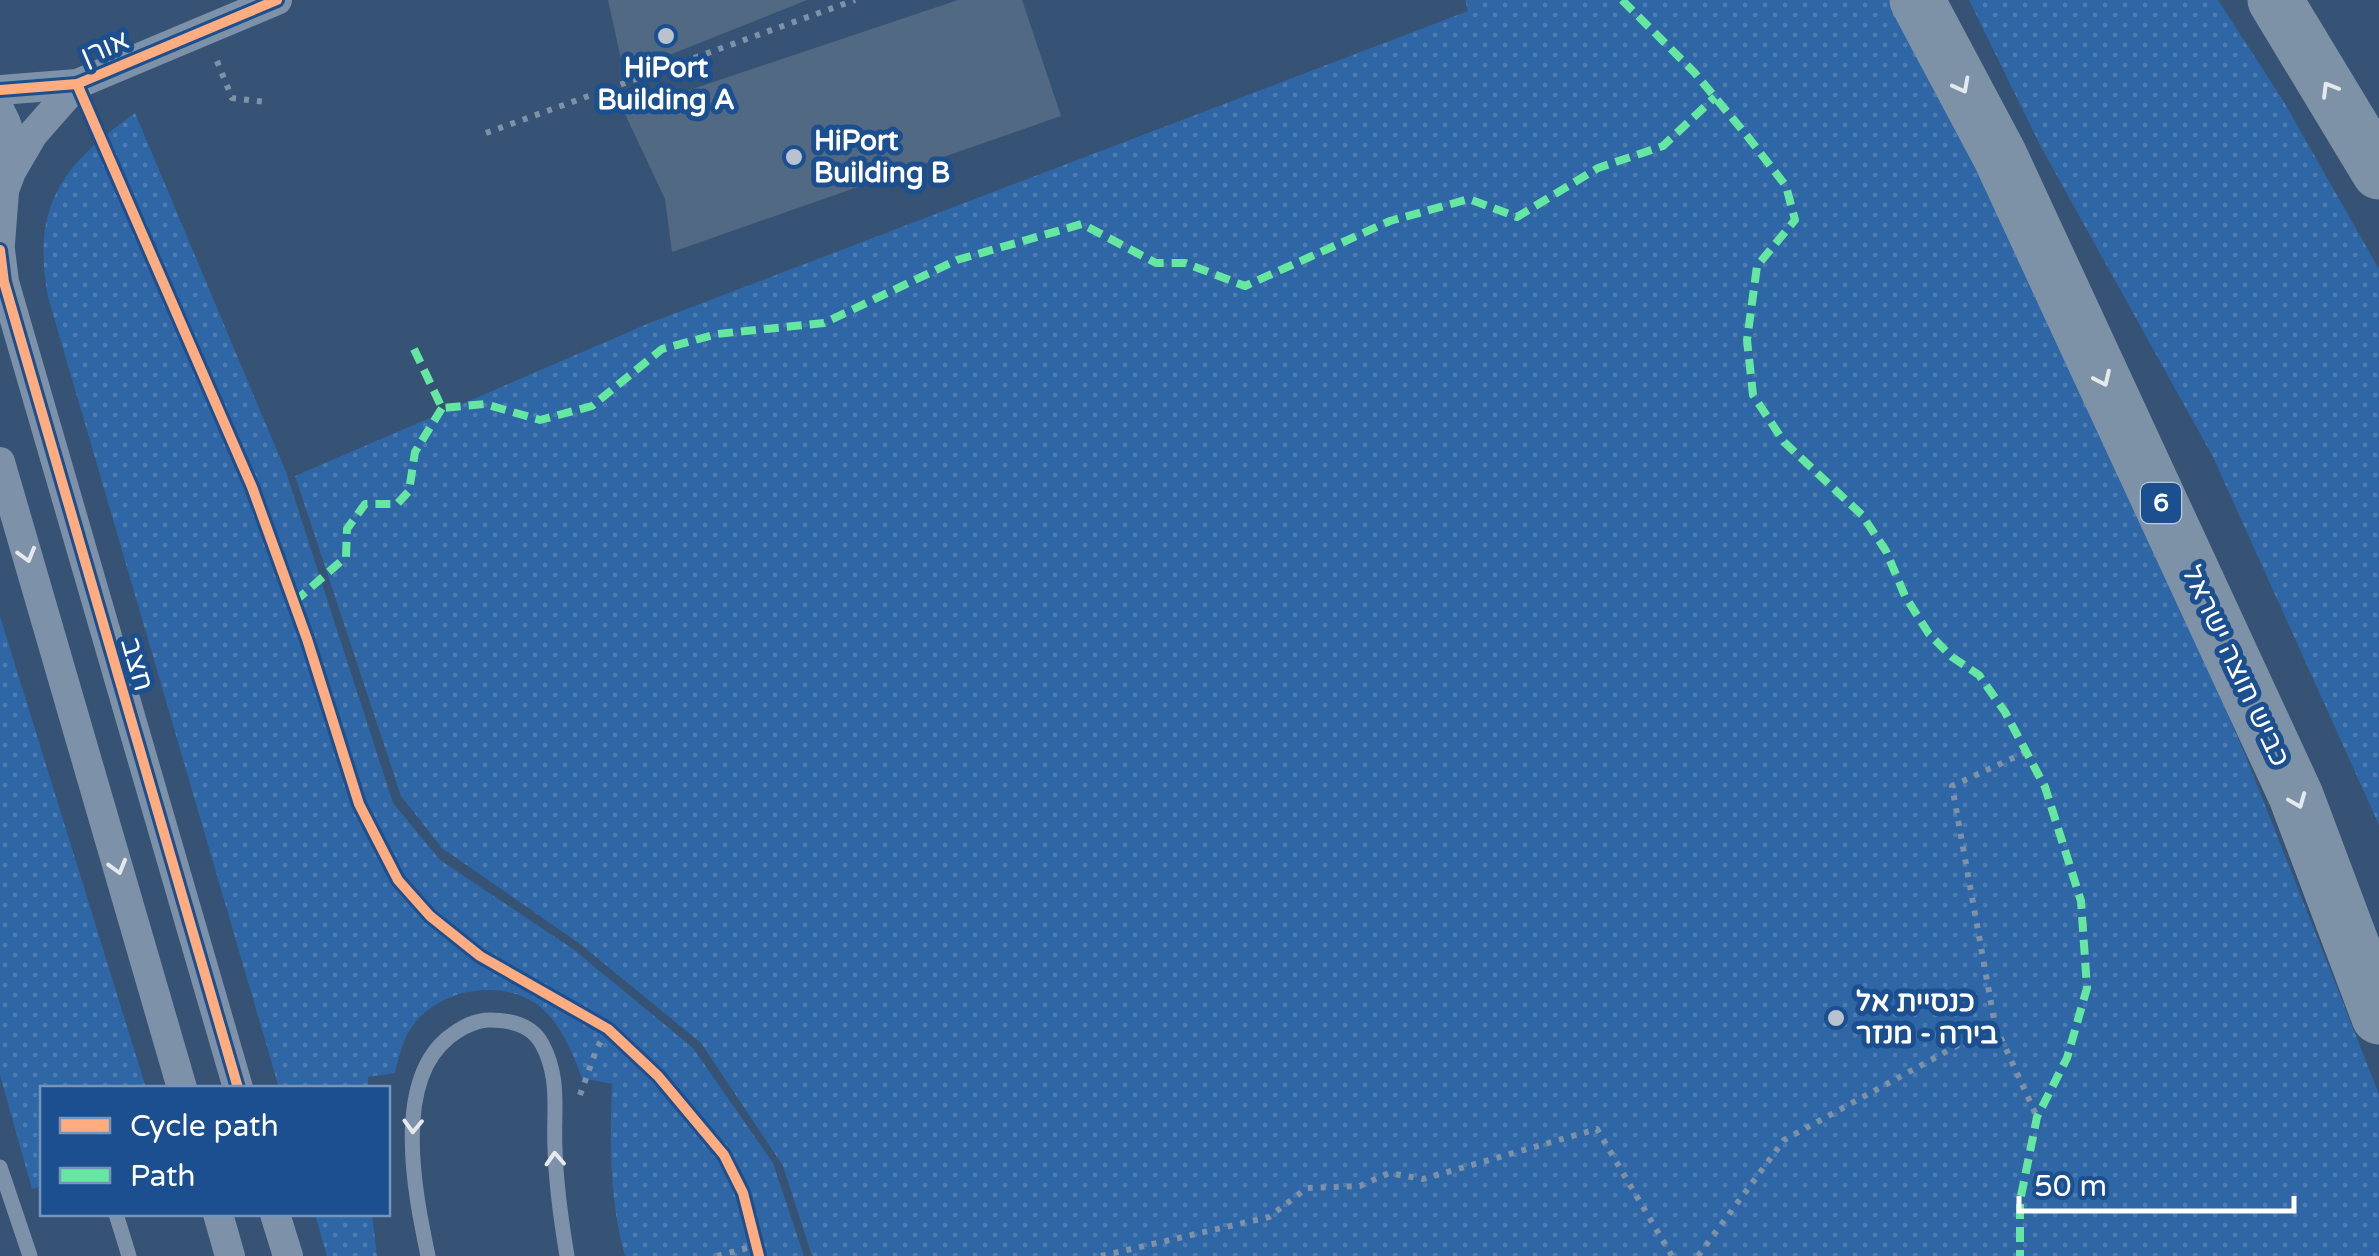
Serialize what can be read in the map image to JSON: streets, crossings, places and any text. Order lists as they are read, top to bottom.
{
  "streets": {
    "highway": ["6", "כביש חוצה ישראל"],
    "street": ["אורן", "חצב"]
  },
  "crossings": [
    ["אורן", "חצב"]
  ],
  "one_way": ["כביש חוצה ישראל"],
  "places": ["HiPort Building A", "HiPort Building B", "כנסיית אל בירה - מנזר"],
  "legend": ["Cycle path", "Path"],
  "scale_bar": "50 m"
}
